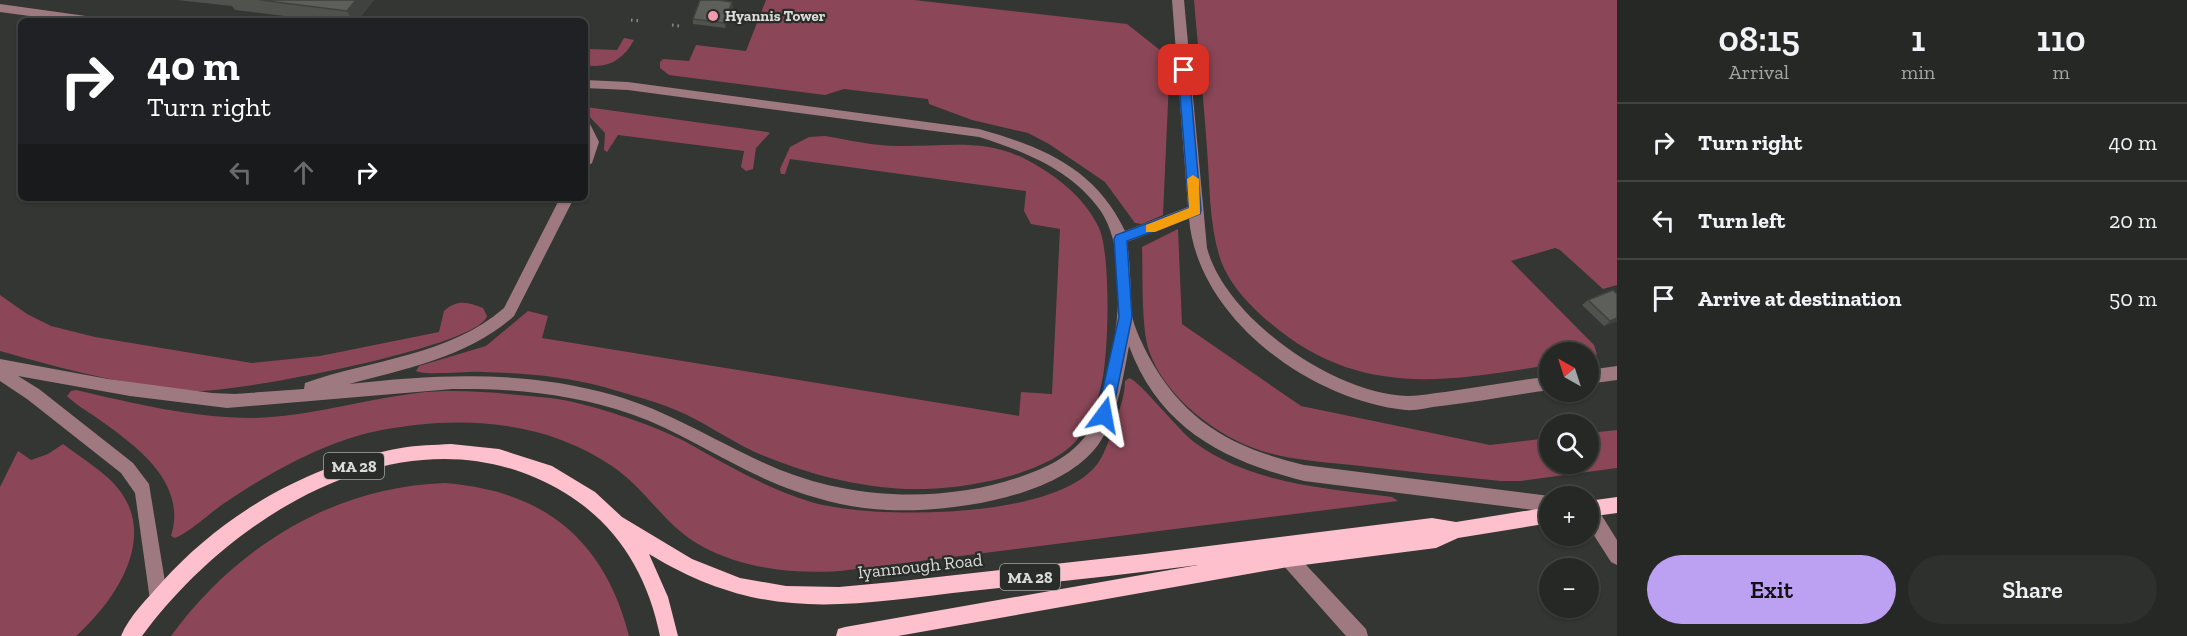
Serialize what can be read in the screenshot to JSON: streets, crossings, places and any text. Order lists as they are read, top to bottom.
{
  "streets": {
    "main road": ["MA 28", "Iyannough Road"]
  },
  "crossings": [
    ["MA 28", "Iyannough Road"]
  ],
  "places": ["Hyannis Tower"],
  "north": "top left",
  "page": {
    "eta": [
      "08:15",
      "Arrival",
      "1",
      "min",
      "110",
      "m"
    ],
    "turn": ["40 m", "Turn right"],
    "list": [
      {
        "name": "Turn right",
        "value": "40 m"
      },
      {
        "name": "Turn left",
        "value": "20 m"
      },
      {
        "name": "Arrive at destination",
        "value": "50 m"
      }
    ],
    "map_buttons": ["+", "−"],
    "buttons": ["Exit", "Share"]
  }
}
